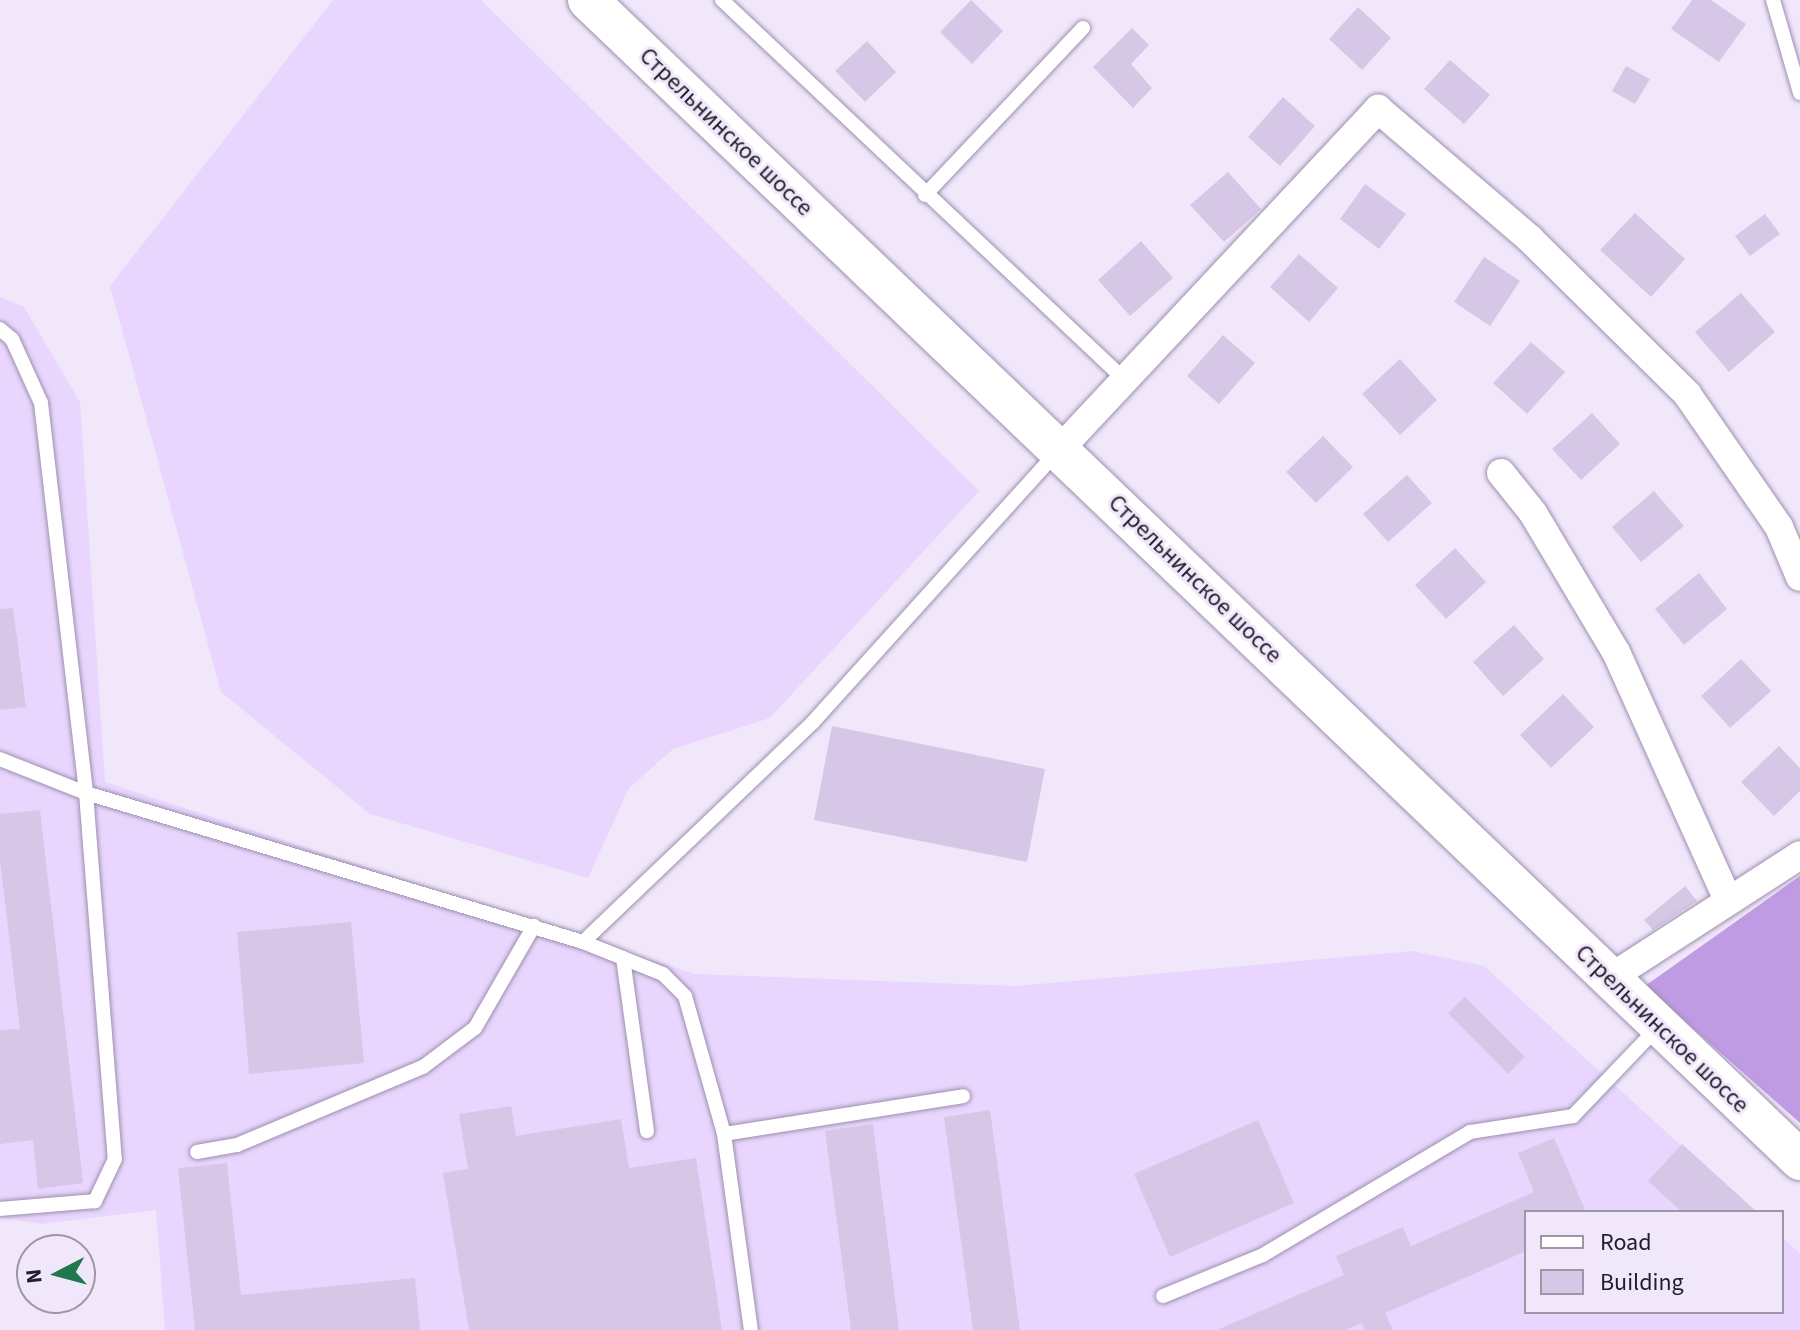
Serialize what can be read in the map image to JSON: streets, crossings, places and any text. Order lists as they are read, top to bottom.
{
  "streets": {
    "main road": ["Стрельнинское шоссе"]
  },
  "legend": ["Road", "Building"],
  "north": "left"
}
